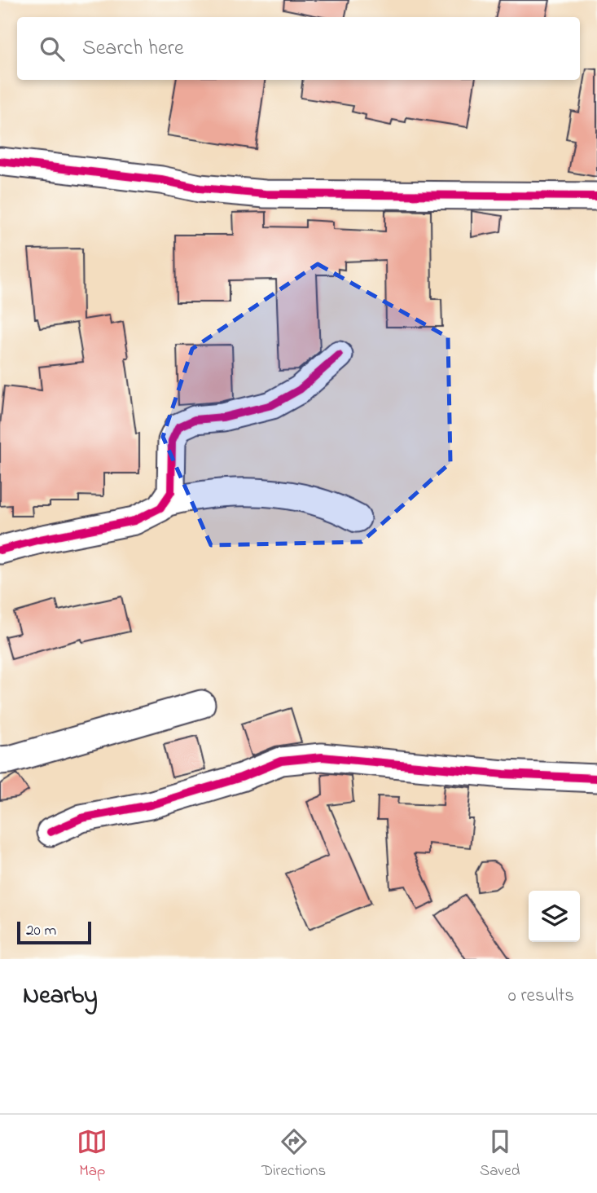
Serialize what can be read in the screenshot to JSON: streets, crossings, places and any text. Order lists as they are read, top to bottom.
{
  "scale_bar": "20 m",
  "page": {
    "search": "Search here",
    "scale": "20 m",
    "heading": ["Nearby", "0 results"],
    "nav": ["Map", "Directions", "Saved"]
  }
}
